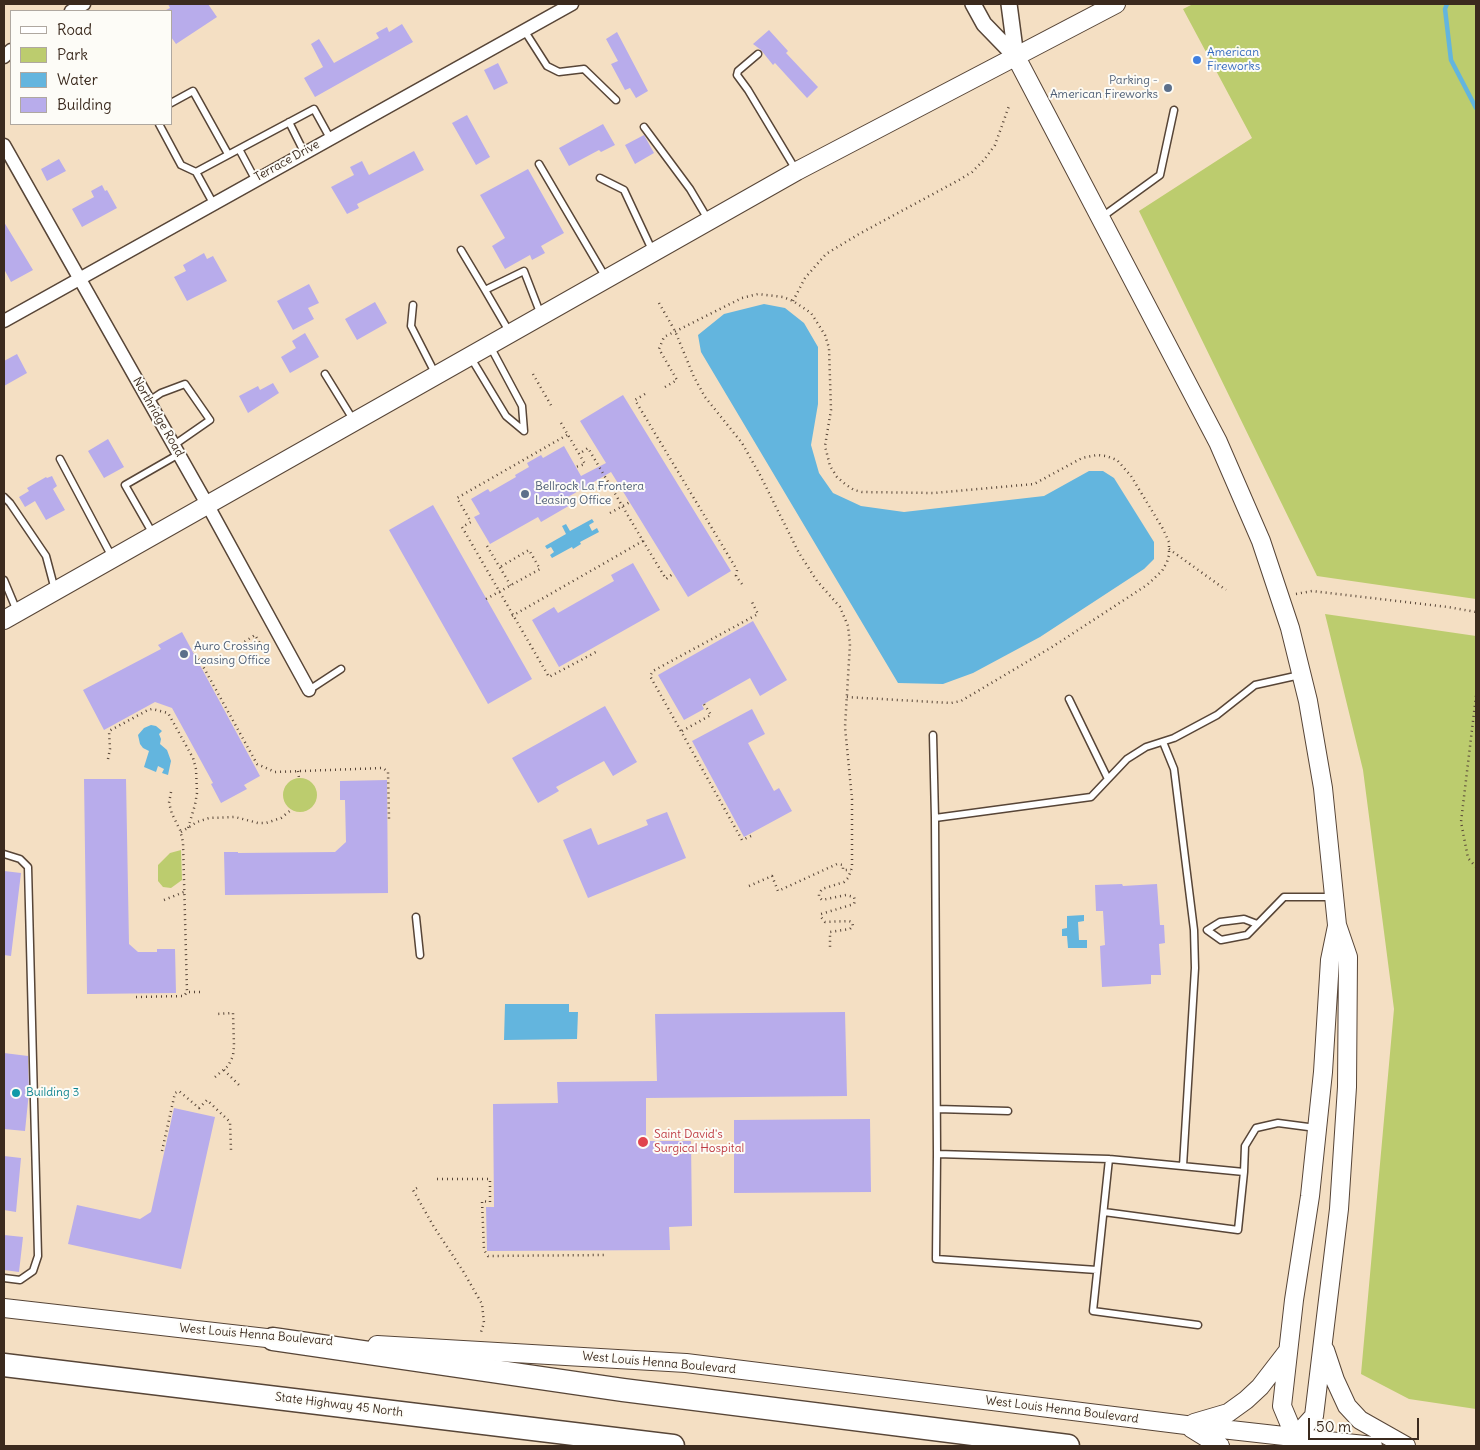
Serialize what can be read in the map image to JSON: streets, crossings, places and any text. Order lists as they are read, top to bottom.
{
  "streets": {
    "highway": ["State Highway 45 North"],
    "main road": ["West Louis Henna Boulevard"],
    "street": ["Terrace Drive", "Northridge Road"]
  },
  "crossings": [
    ["Terrace Drive", "Northridge Road"]
  ],
  "places": [
    "American Fireworks",
    "Parking - American Fireworks",
    "Bellrock La Frontera Leasing Office",
    "Auro Crossing Leasing Office",
    "Building 3",
    "Saint David's Surgical Hospital"
  ],
  "legend": [
    "Road",
    "Park",
    "Water",
    "Building"
  ],
  "scale_bar": "50 m"
}
